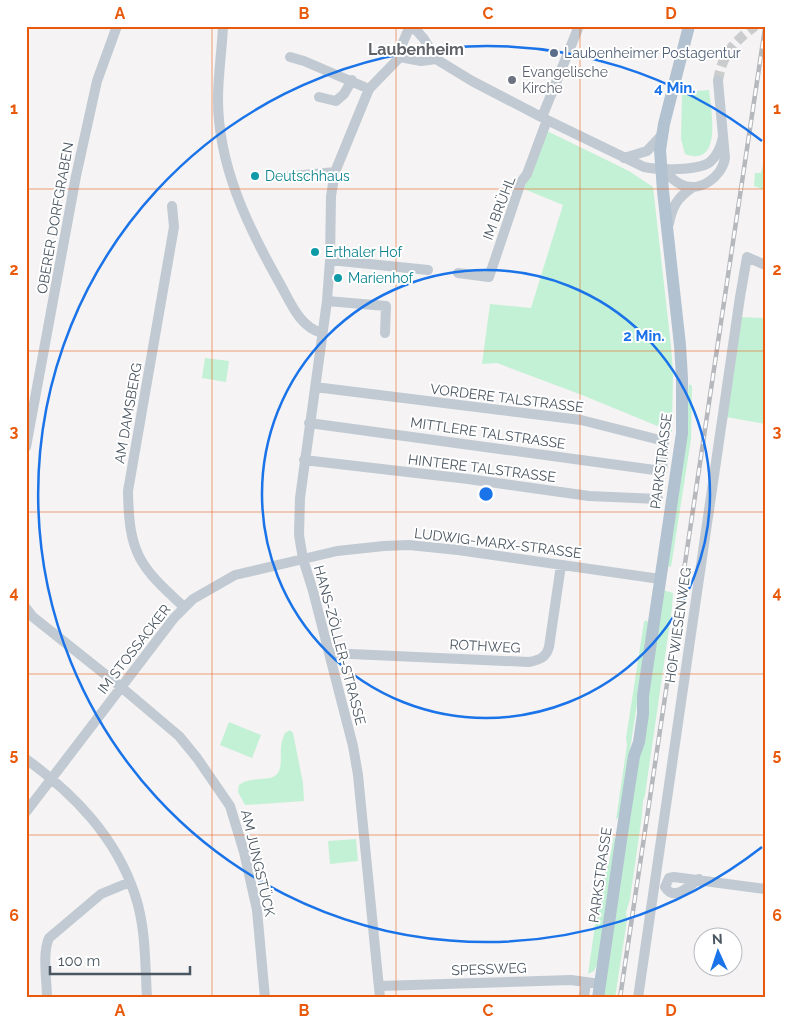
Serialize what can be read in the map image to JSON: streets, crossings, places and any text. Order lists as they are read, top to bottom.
{
  "streets": {
    "main road": ["PARKSTRASSE"],
    "street": [
      "IM BRÜHL",
      "OBERER DORFGRABEN",
      "VORDERE TALSTRASSE",
      "AM DAMSBERG",
      "MITTLERE TALSTRASSE",
      "HINTERE TALSTRASSE",
      "LUDWIG-MARX-STRASSE",
      "HOFWIESENWEG",
      "HANS-ZÖLLER-STRASSE",
      "ROTHWEG",
      "IM STOSSACKER",
      "AM JUNGSTÜCK",
      "SPESSWEG"
    ]
  },
  "crossings": [
    ["VORDERE TALSTRASSE", "MITTLERE TALSTRASSE"],
    ["VORDERE TALSTRASSE", "HANS-ZÖLLER-STRASSE"],
    ["AM DAMSBERG", "IM STOSSACKER"],
    ["MITTLERE TALSTRASSE", "HANS-ZÖLLER-STRASSE"],
    ["PARKSTRASSE", "LUDWIG-MARX-STRASSE"],
    ["PARKSTRASSE", "SPESSWEG"],
    ["HINTERE TALSTRASSE", "HANS-ZÖLLER-STRASSE"],
    ["LUDWIG-MARX-STRASSE", "HANS-ZÖLLER-STRASSE"],
    ["LUDWIG-MARX-STRASSE", "ROTHWEG"],
    ["LUDWIG-MARX-STRASSE", "IM STOSSACKER"],
    ["HANS-ZÖLLER-STRASSE", "ROTHWEG"],
    ["HANS-ZÖLLER-STRASSE", "IM STOSSACKER"],
    ["HANS-ZÖLLER-STRASSE", "SPESSWEG"],
    ["IM STOSSACKER", "AM JUNGSTÜCK"]
  ],
  "districts": ["Laubenheim"],
  "places": [
    "Laubenheimer Postagentur",
    "Evangelische Kirche",
    "Deutschhaus",
    "Erthaler Hof",
    "Marienhof"
  ],
  "scale_bar": "100 m",
  "north": "top",
  "grid": {
    "columns": [
      "A",
      "B",
      "C",
      "D"
    ],
    "rows": [
      "1",
      "2",
      "3",
      "4",
      "5",
      "6"
    ]
  },
  "rings": ["4 Min.", "2 Min."]
}
